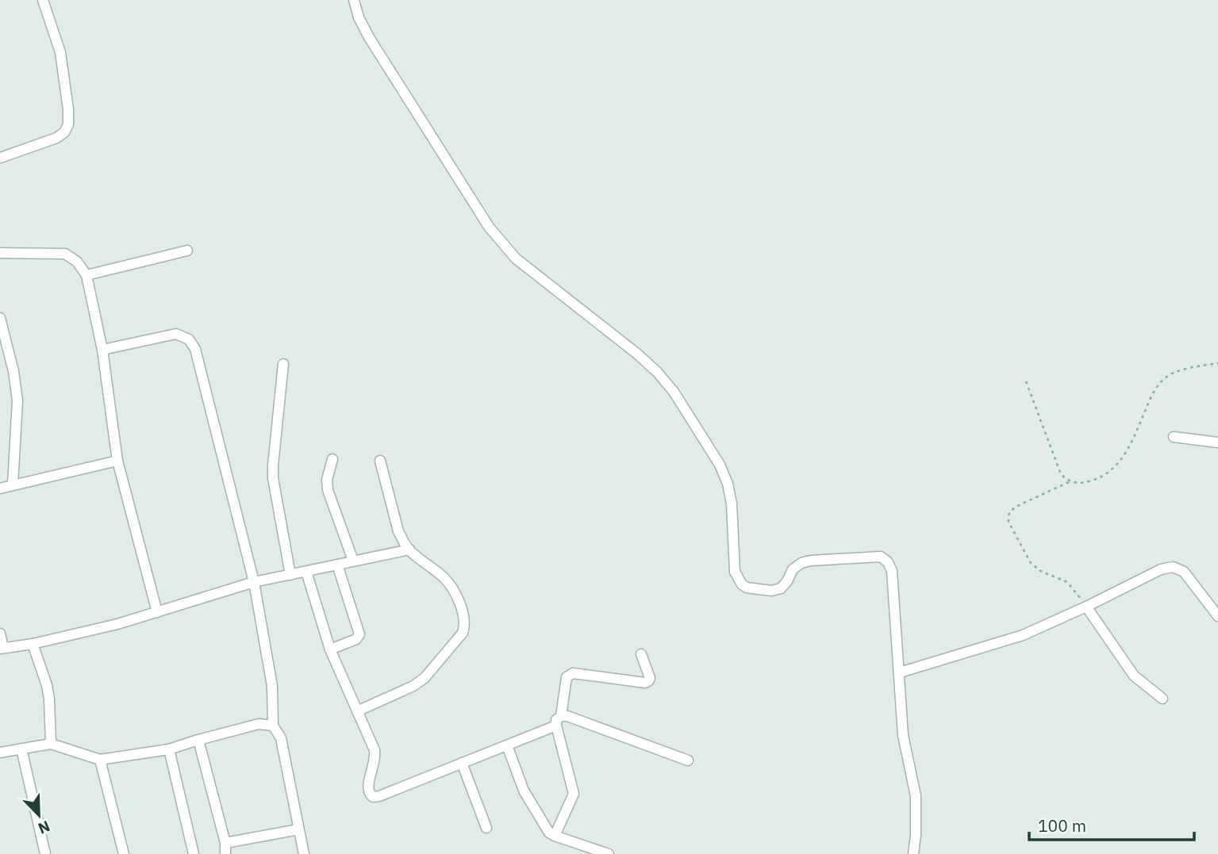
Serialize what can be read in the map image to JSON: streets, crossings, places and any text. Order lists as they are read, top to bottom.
{
  "scale_bar": "100 m",
  "north": "bottom right"
}
